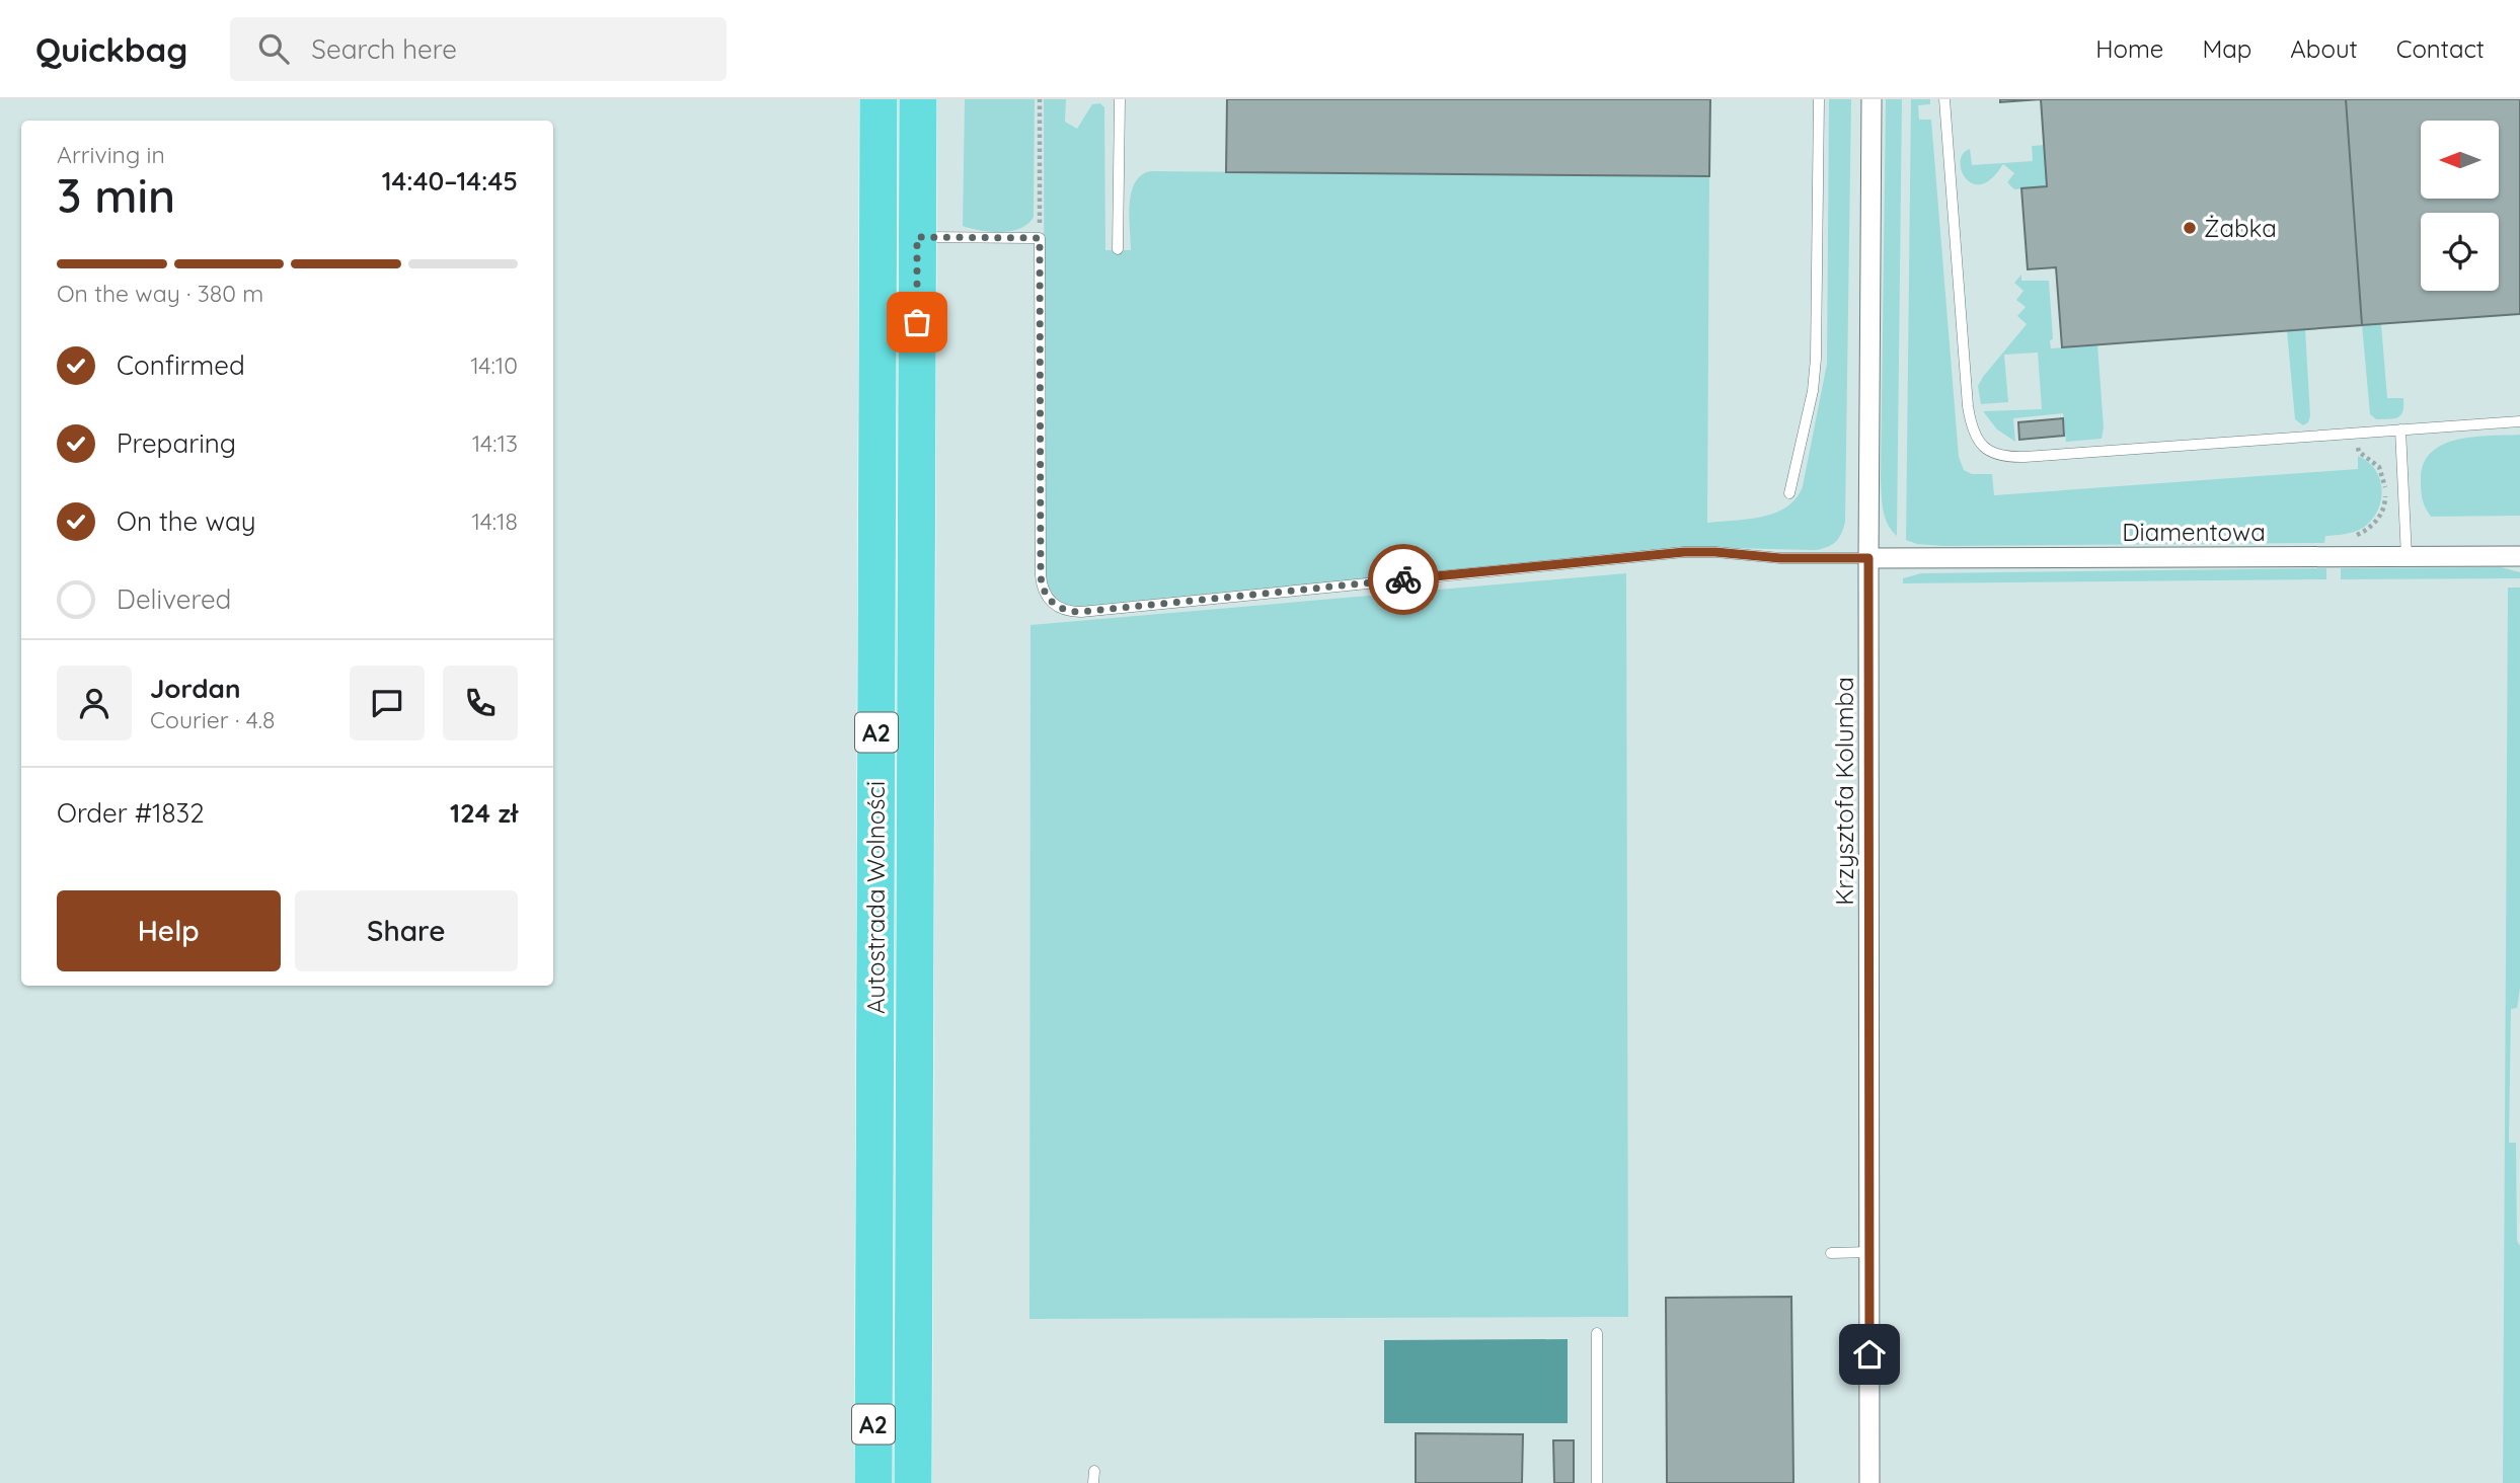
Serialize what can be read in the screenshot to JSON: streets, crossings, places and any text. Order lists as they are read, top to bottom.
{
  "streets": {
    "highway": ["A2", "Autostrada Wolności"],
    "street": ["Diamentowa", "Krzysztofa Kolumba"]
  },
  "crossings": [
    ["Diamentowa", "Krzysztofa Kolumba"]
  ],
  "places": ["Żabka"],
  "north": "left",
  "page": {
    "header": "Quickbag",
    "search": "Search here",
    "nav": [
      "Home",
      "Map",
      "About",
      "Contact"
    ],
    "heading": ["3 min", "Arriving in", "14:40–14:45"],
    "panel": [
      "Jordan",
      "Courier · 4.8",
      "Order #1832",
      "124 zł"
    ],
    "bar": "On the way · 380 m",
    "list": [
      ["Confirmed", "14:10"],
      ["Preparing", "14:13"],
      ["On the way", "14:18"],
      "Delivered"
    ],
    "buttons": ["Help", "Share"]
  }
}
